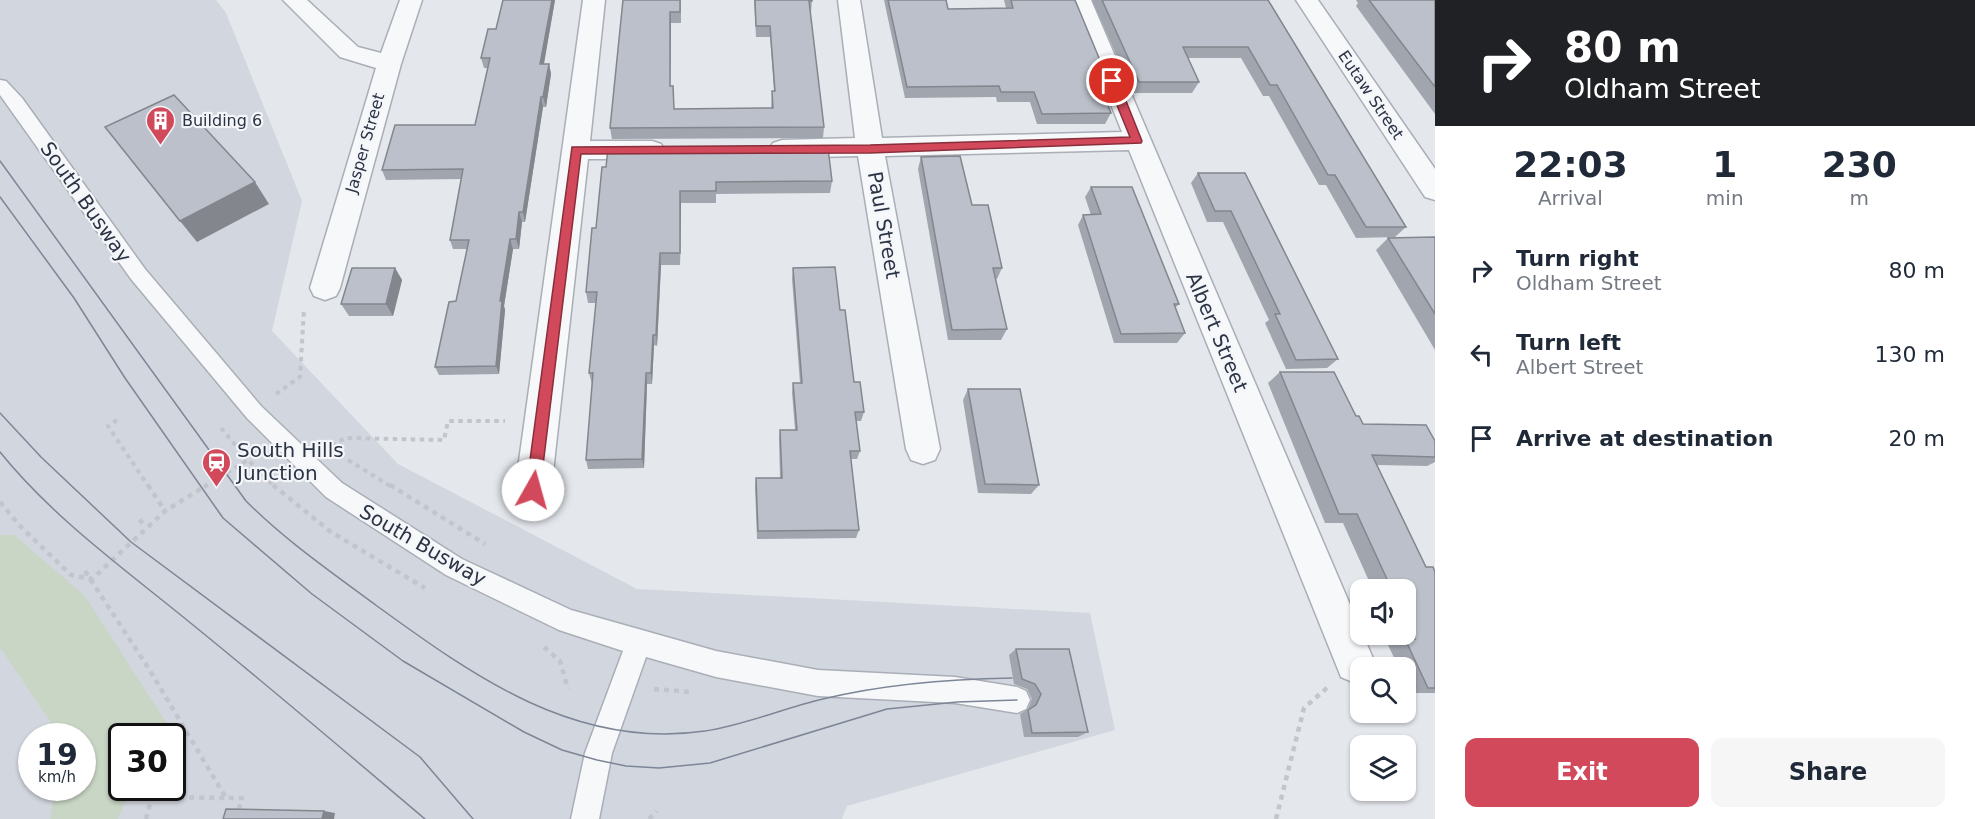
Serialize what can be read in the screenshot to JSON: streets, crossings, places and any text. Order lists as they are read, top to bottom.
{
  "streets": {
    "street": [
      "Eutaw Street",
      "Jasper Street",
      "Paul Street",
      "Albert Street"
    ],
    "lane": ["South Busway"]
  },
  "places": {
    "building": ["Building 6"],
    "station": ["South Hills Junction"]
  },
  "page": {
    "turn": ["80 m", "Oldham Street"],
    "eta": [
      "22:03",
      "Arrival",
      "1",
      "min",
      "230",
      "m"
    ],
    "list": [
      {
        "name": "Turn right",
        "note": "Oldham Street",
        "value": "80 m"
      },
      {
        "name": "Turn left",
        "note": "Albert Street",
        "value": "130 m"
      },
      {
        "name": "Arrive at destination",
        "value": "20 m"
      }
    ],
    "speed": "19 km/h",
    "limit": "30",
    "buttons": ["Exit", "Share"]
  }
}
